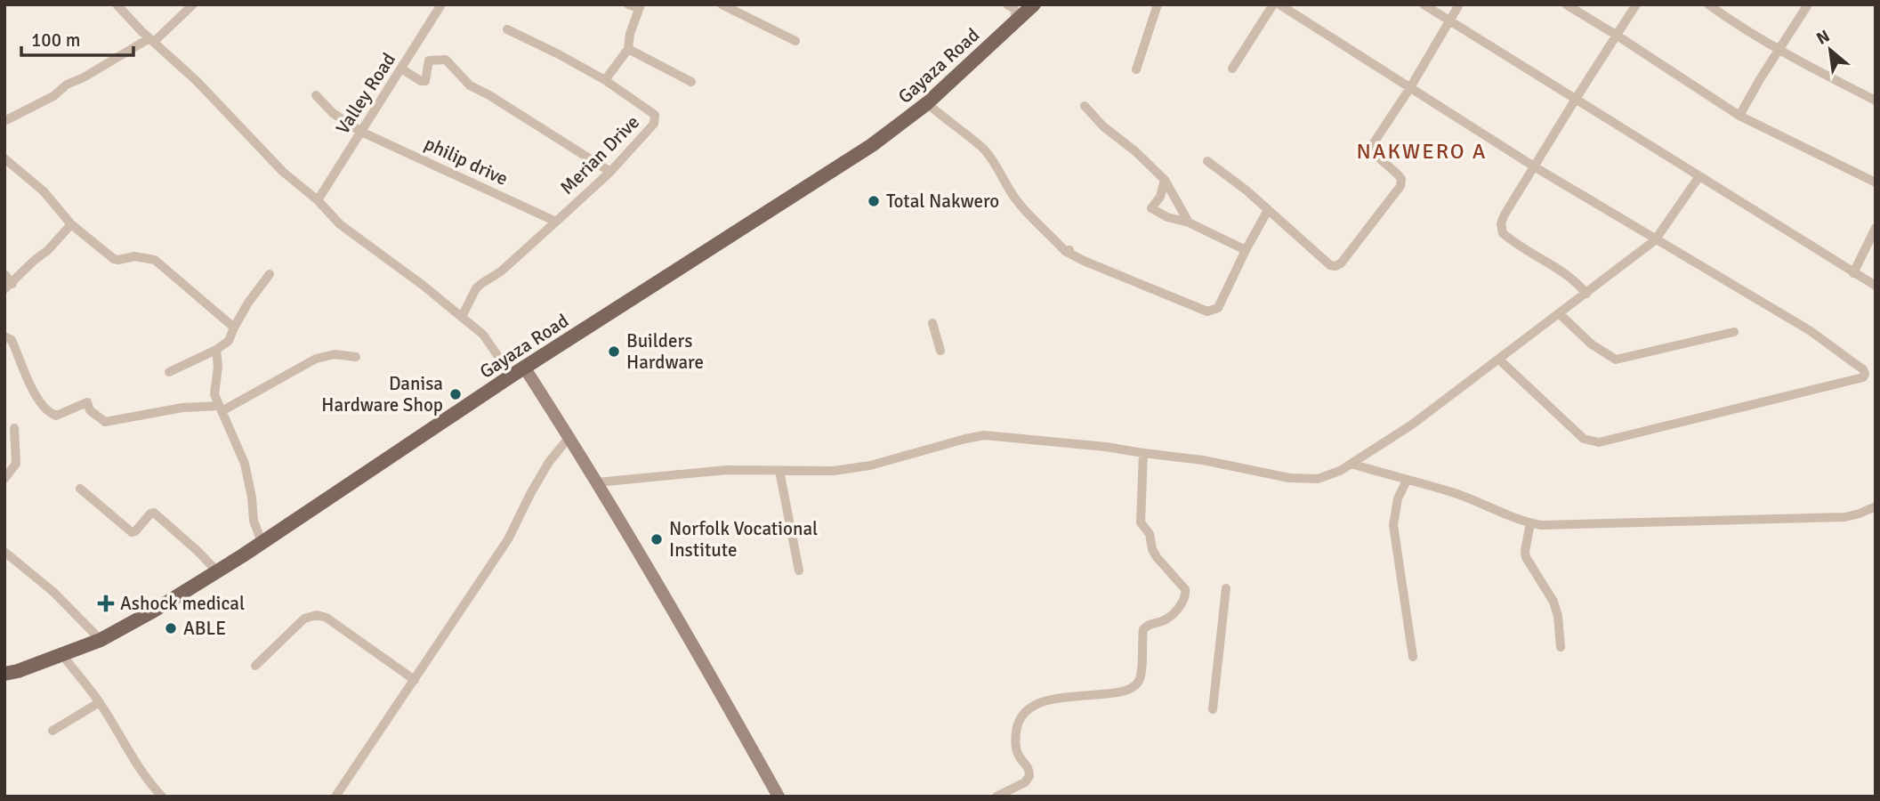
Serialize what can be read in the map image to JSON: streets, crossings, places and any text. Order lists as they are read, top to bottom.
{
  "streets": {
    "main road": ["Gayaza Road"],
    "street": ["Valley Road", "Merian Drive", "philip drive"]
  },
  "crossings": [
    ["Valley Road", "philip drive"],
    ["Merian Drive", "philip drive"]
  ],
  "districts": ["NAKWERO A"],
  "places": {
    "other": [
      "Total Nakwero",
      "Builders Hardware",
      "Danisa Hardware Shop",
      "Norfolk Vocational Institute",
      "ABLE"
    ],
    "health": ["Ashock medical"]
  },
  "scale_bar": "100 m",
  "north": "top left"
}
